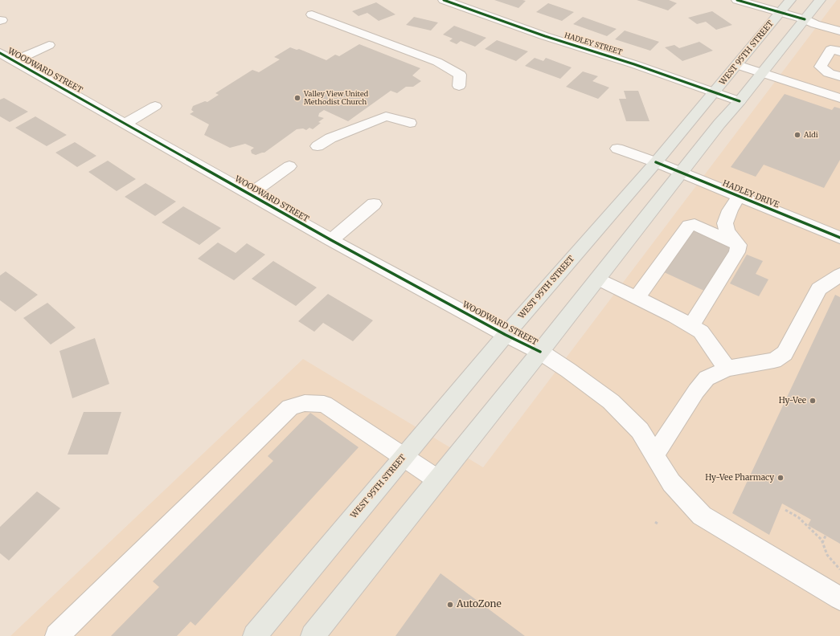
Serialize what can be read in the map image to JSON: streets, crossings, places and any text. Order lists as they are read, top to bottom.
{
  "streets": {
    "main road": ["WEST 95TH STREET"],
    "street": ["HADLEY STREET", "WOODWARD STREET", "HADLEY DRIVE"]
  },
  "crossings": [
    ["HADLEY STREET", "WEST 95TH STREET"],
    ["WEST 95TH STREET", "WOODWARD STREET"],
    ["WEST 95TH STREET", "HADLEY DRIVE"]
  ],
  "places": [
    "Valley View United Methodist Church",
    "Aldi",
    "Hy-Vee",
    "Hy-Vee Pharmacy",
    "AutoZone"
  ]
}
